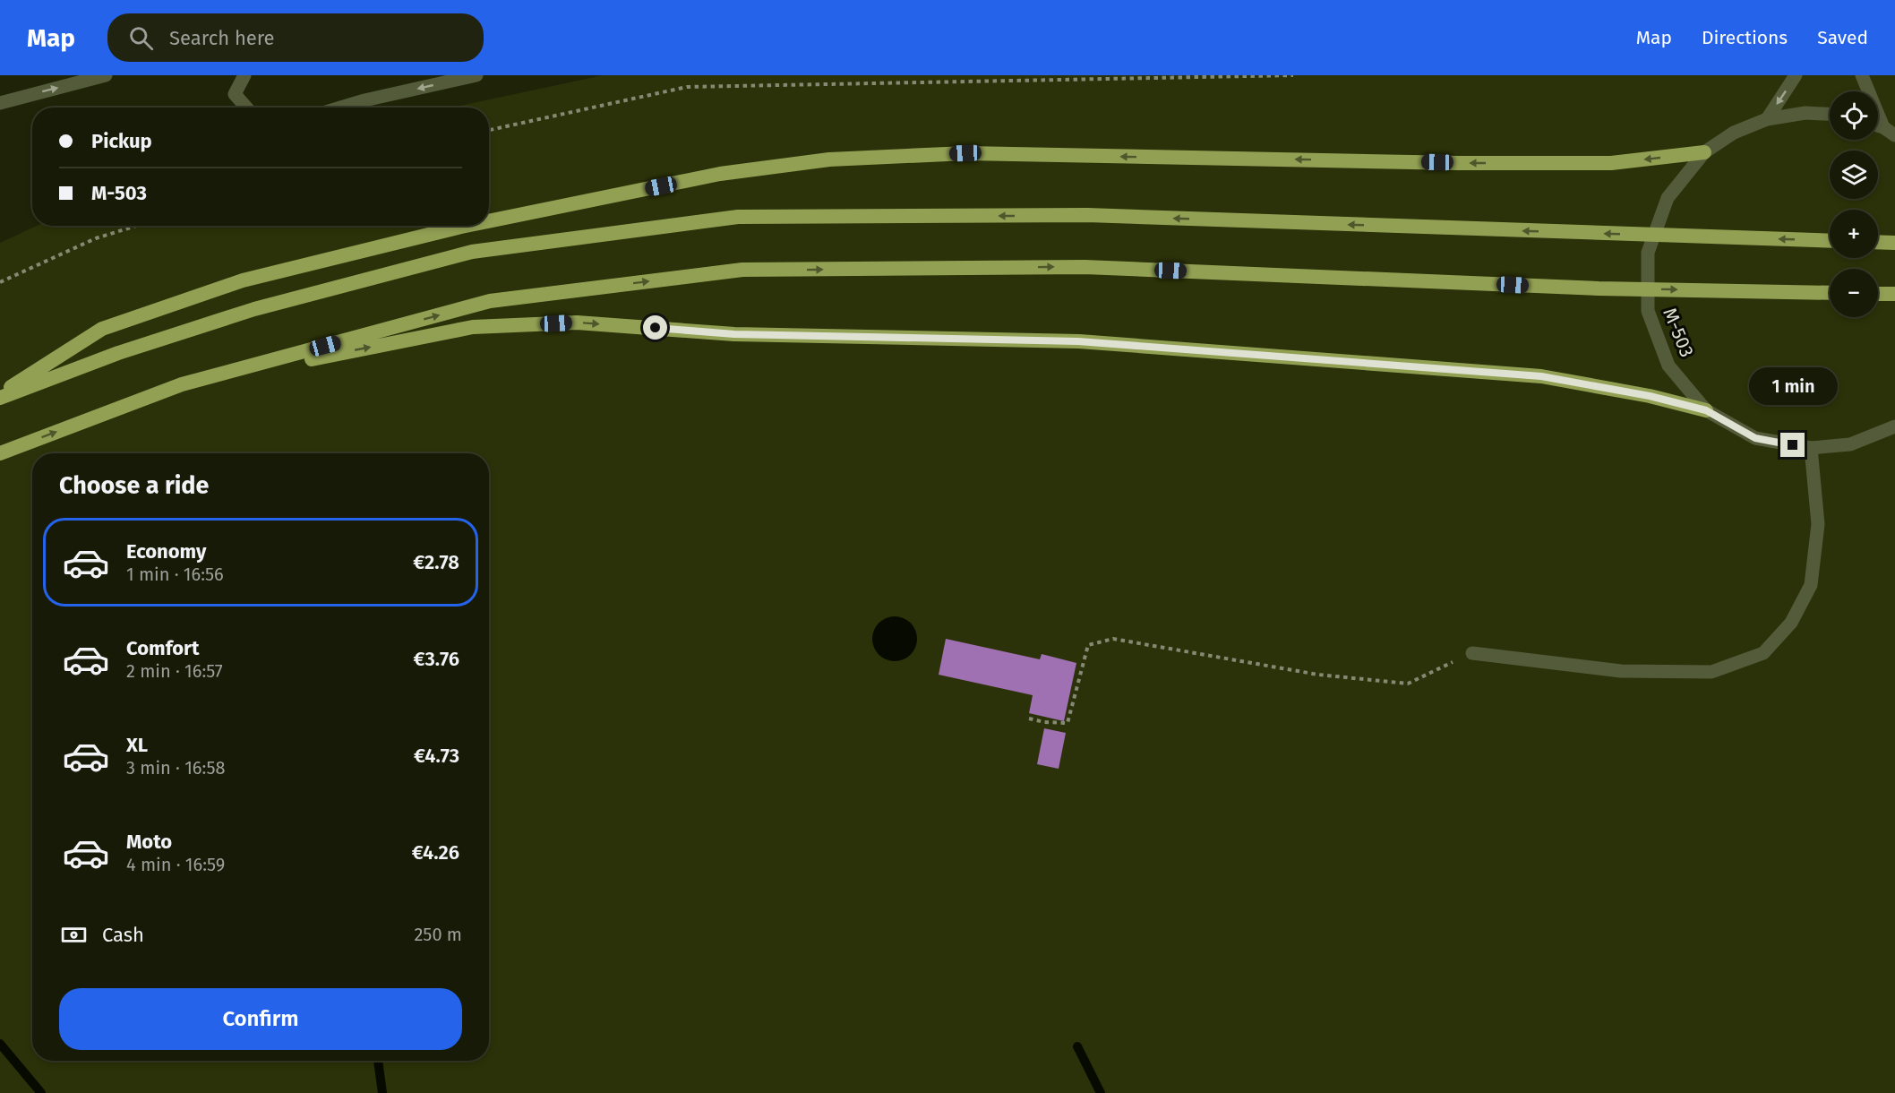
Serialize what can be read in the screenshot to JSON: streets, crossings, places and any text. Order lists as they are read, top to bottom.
{
  "streets": {
    "highway": ["M-503"]
  },
  "page": {
    "header": "Map",
    "search": "Search here",
    "nav": ["Map", "Directions", "Saved"],
    "map_buttons": ["+", "−"],
    "banner": ["Pickup", "M-503"],
    "bubble": "1 min",
    "heading": "Choose a ride",
    "list": [
      {
        "name": "Economy",
        "note": "1 min · 16:56",
        "value": "€2.78"
      },
      {
        "name": "Comfort",
        "note": "2 min · 16:57",
        "value": "€3.76"
      },
      {
        "name": "XL",
        "note": "3 min · 16:58",
        "value": "€4.73"
      },
      {
        "name": "Moto",
        "note": "4 min · 16:59",
        "value": "€4.26"
      }
    ],
    "pay": ["Cash", "250 m"],
    "buttons": "Confirm"
  }
}
